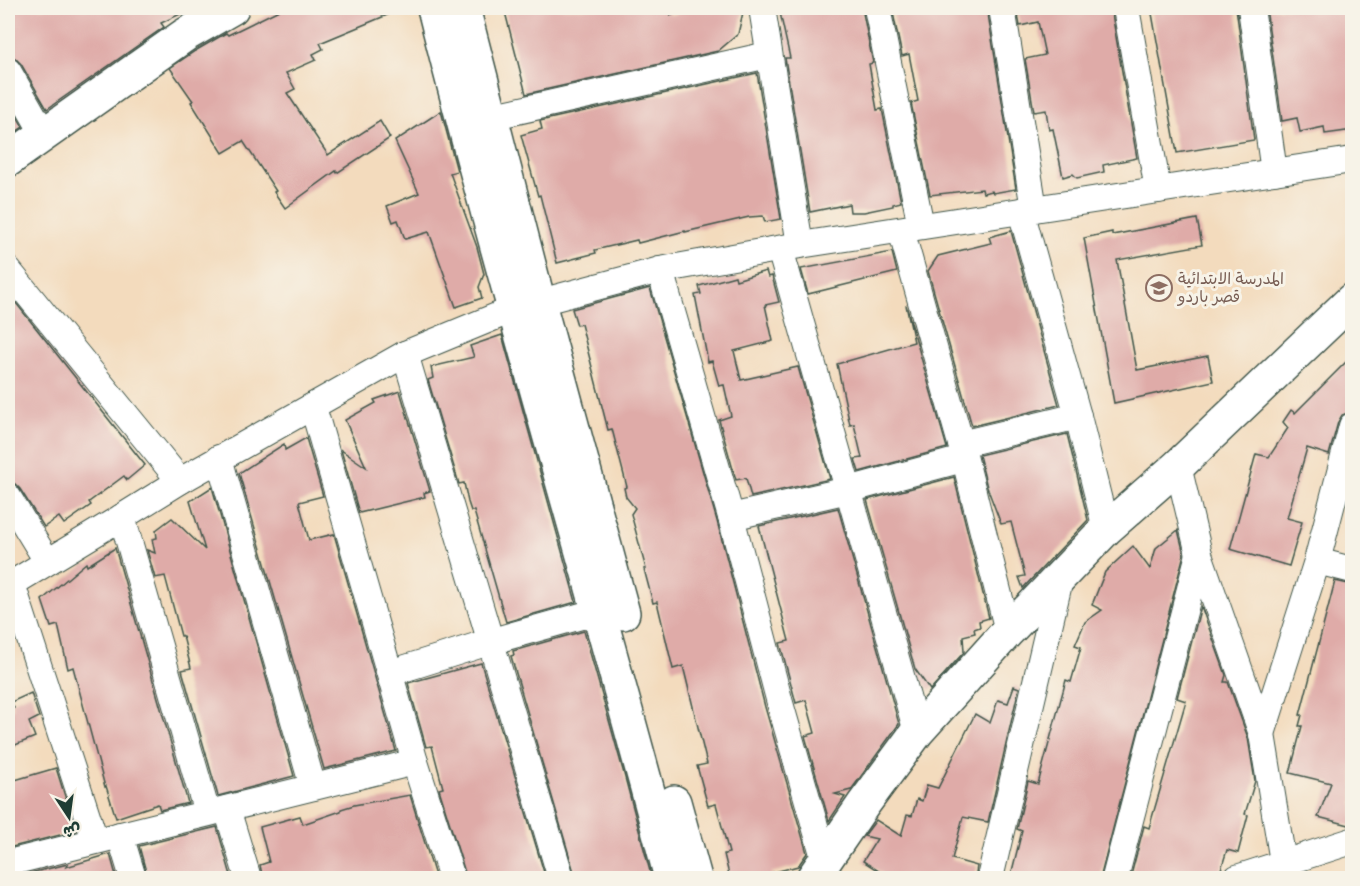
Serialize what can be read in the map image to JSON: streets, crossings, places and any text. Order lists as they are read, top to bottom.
{
  "places": {
    "school or university": ["المدرسة الابتدائية قصر باردو"]
  },
  "north": "bottom"
}
